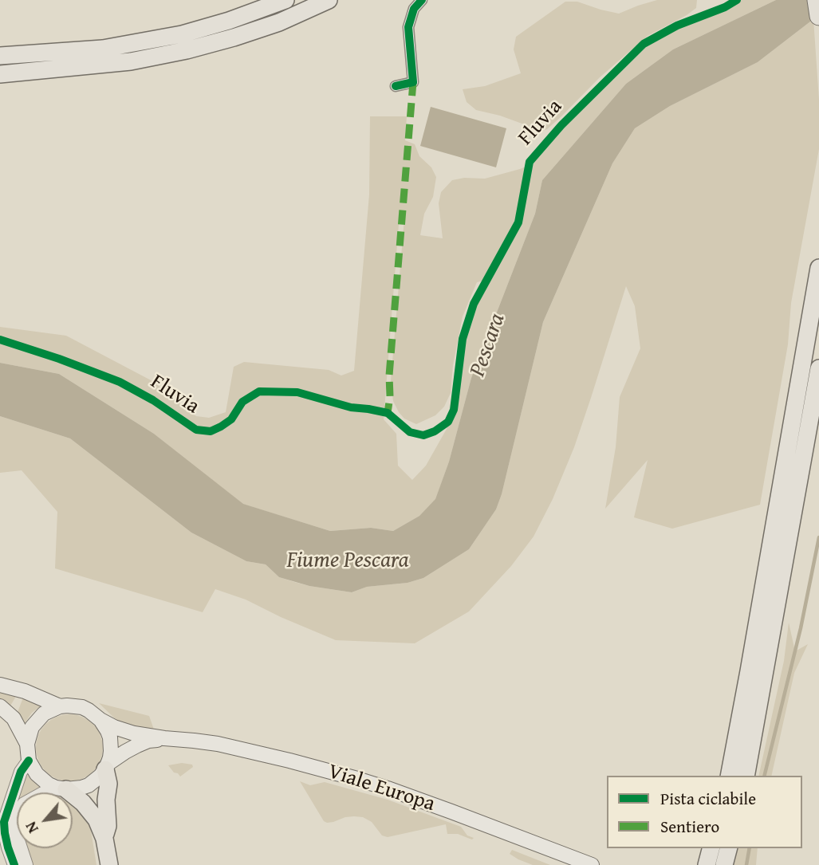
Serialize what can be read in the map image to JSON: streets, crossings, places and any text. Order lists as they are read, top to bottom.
{
  "streets": {
    "main road": ["Viale Europa"],
    "cycle path": ["Fluvia"]
  },
  "water": ["Pescara", "Fiume Pescara"],
  "legend": ["Pista ciclabile", "Sentiero"],
  "north": "bottom left"
}
